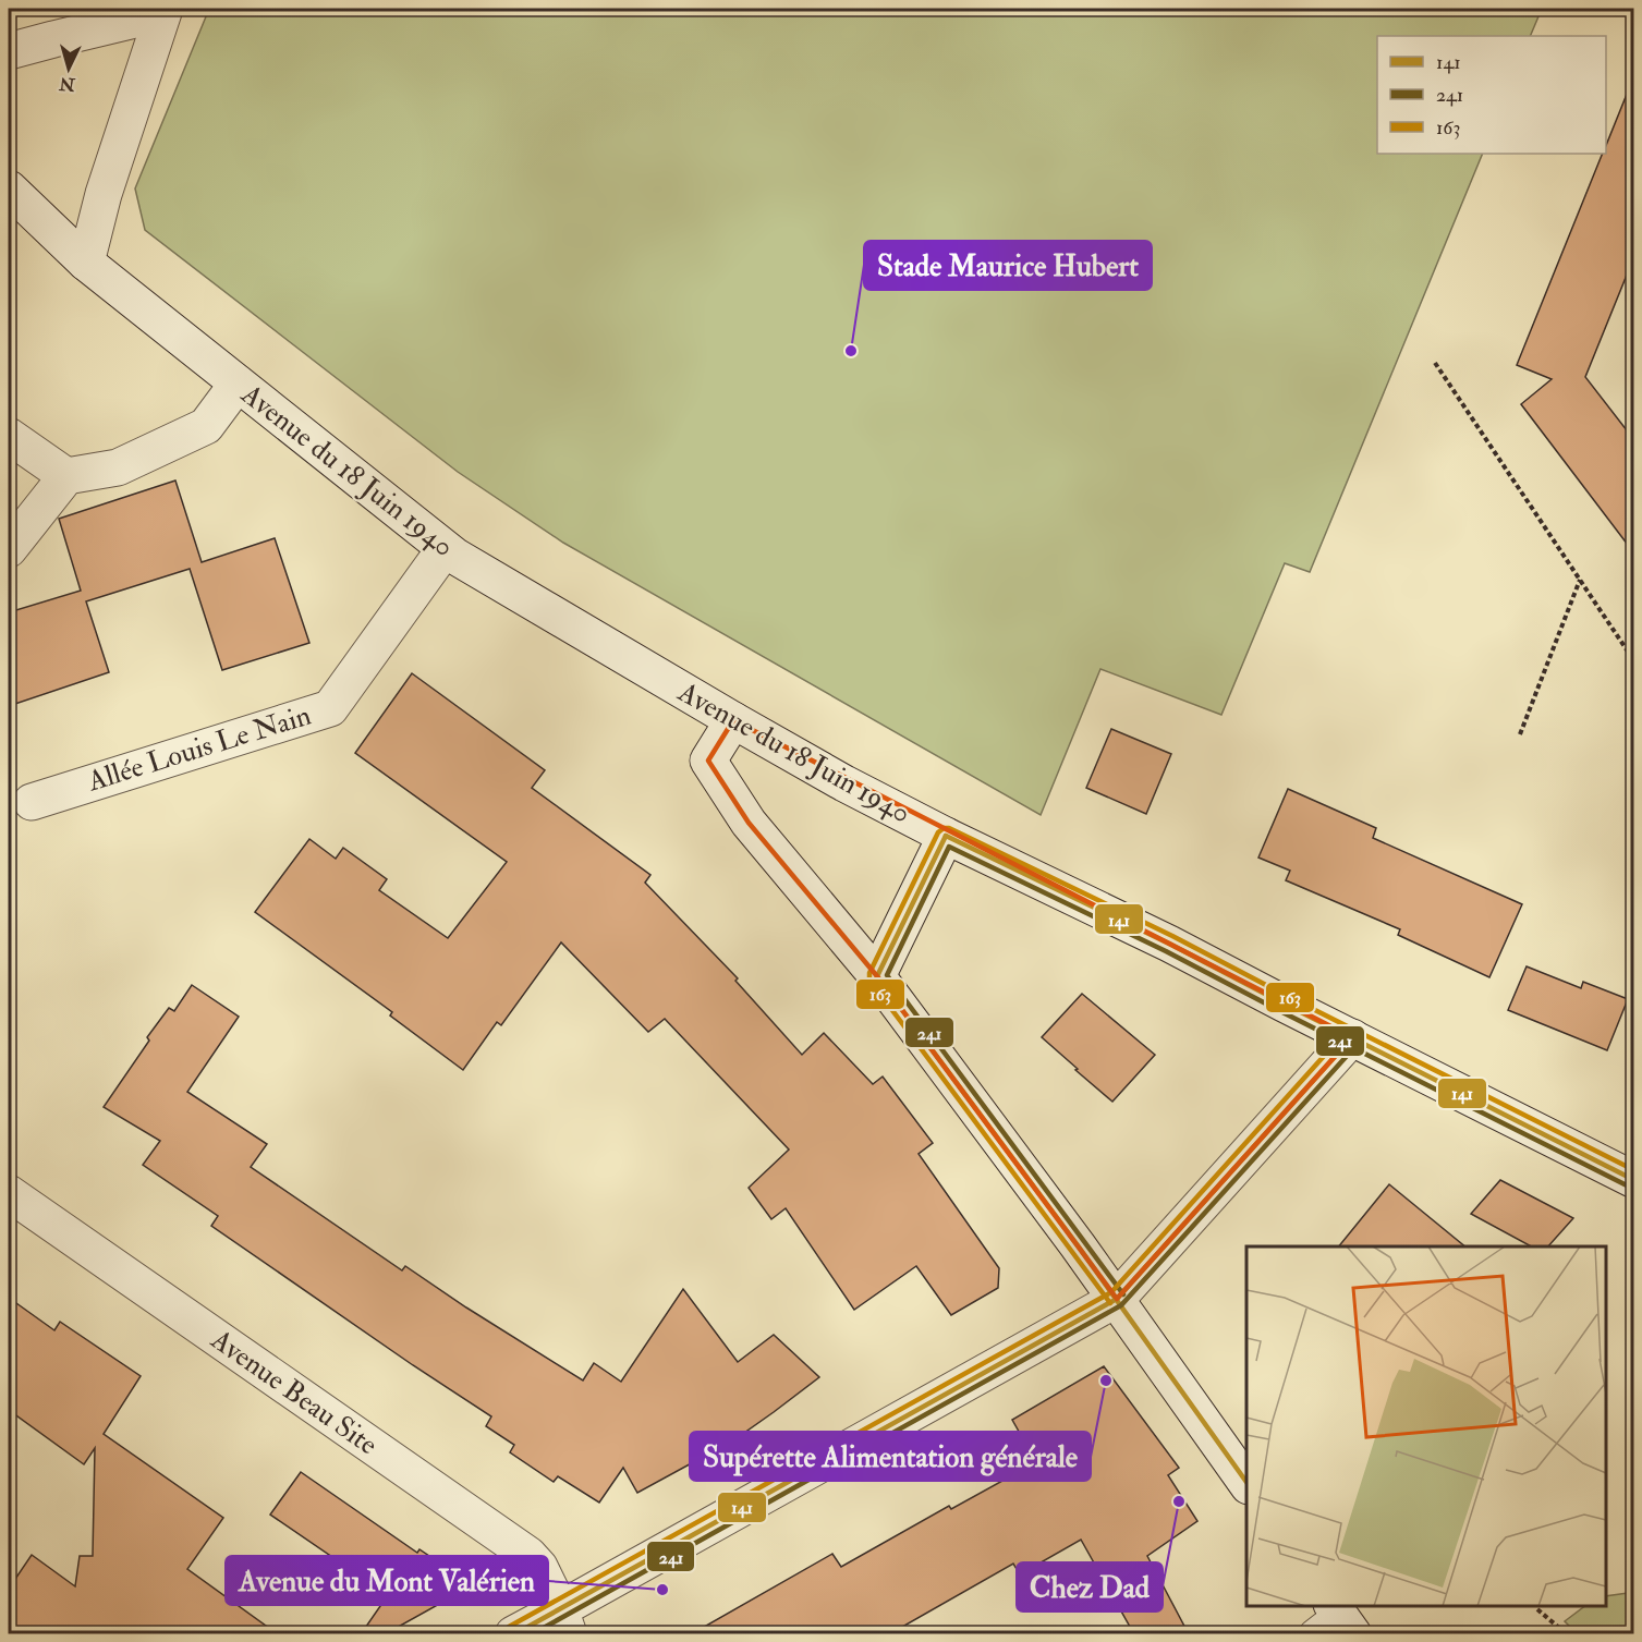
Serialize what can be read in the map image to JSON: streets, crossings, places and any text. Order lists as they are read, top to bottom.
{
  "streets": {
    "street": ["Avenue du 18 Juin 1940", "Allée Louis Le Nain", "Avenue Beau Site"]
  },
  "crossings": [
    ["Avenue du 18 Juin 1940", "Allée Louis Le Nain"]
  ],
  "places": [
    "Stade Maurice Hubert",
    "Supérette Alimentation générale",
    "Chez Dad",
    "Avenue du Mont Valérien"
  ],
  "lines": ["transit line 163", "transit line 141", "transit line 241"],
  "legend": ["141", "241", "163"],
  "north": "bottom"
}
